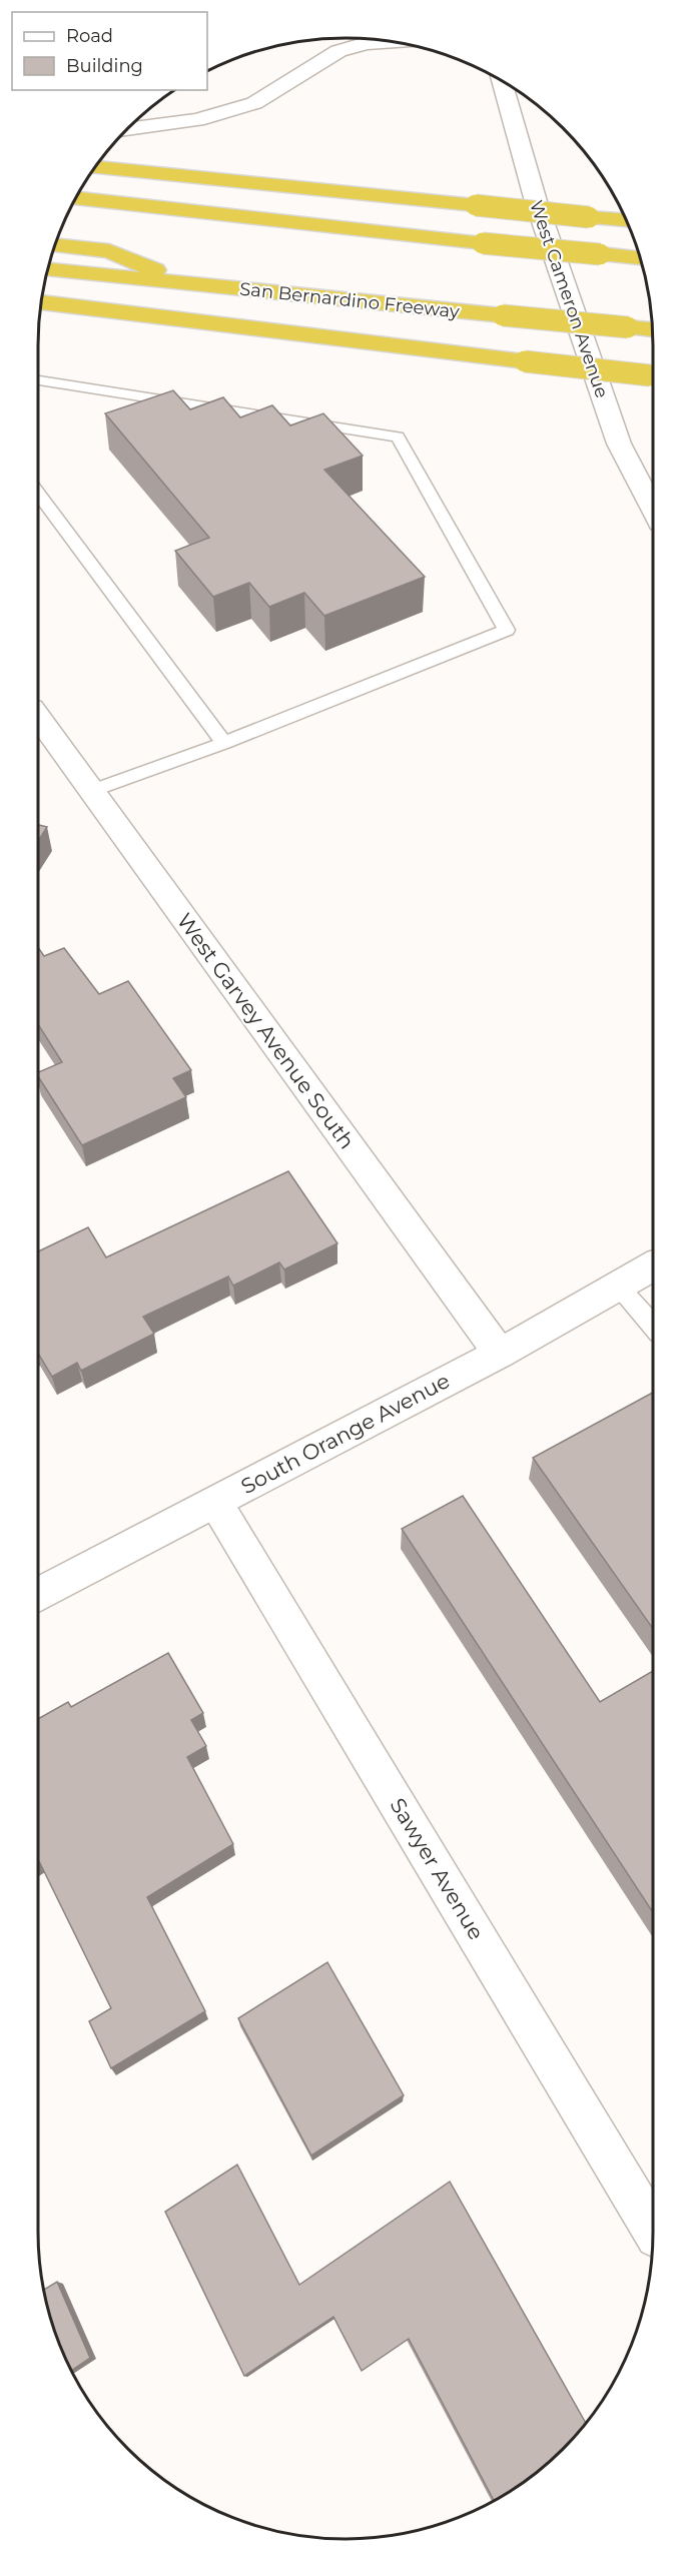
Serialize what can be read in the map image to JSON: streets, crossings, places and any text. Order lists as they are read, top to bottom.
{
  "streets": {
    "highway": ["San Bernardino Freeway"],
    "street": [
      "West Cameron Avenue",
      "West Garvey Avenue South",
      "South Orange Avenue",
      "Sawyer Avenue"
    ]
  },
  "crossings": [
    ["West Garvey Avenue South", "South Orange Avenue"],
    ["South Orange Avenue", "Sawyer Avenue"]
  ],
  "legend": ["Road", "Building"]
}
